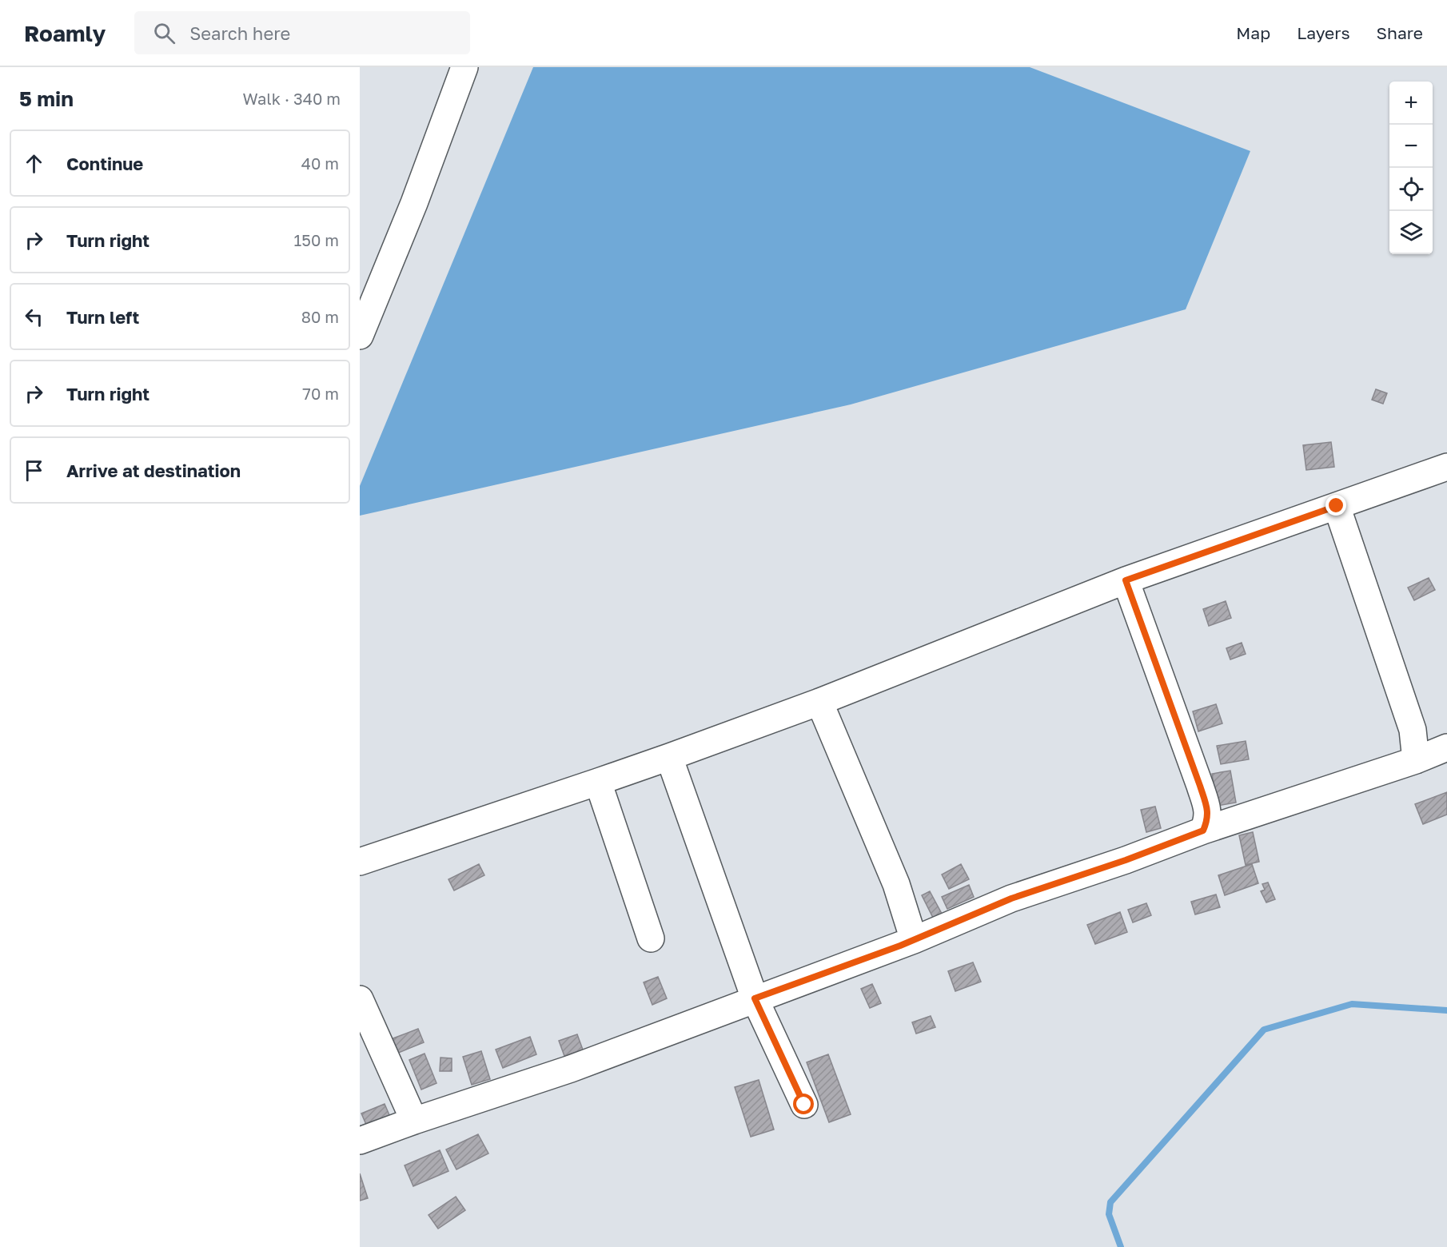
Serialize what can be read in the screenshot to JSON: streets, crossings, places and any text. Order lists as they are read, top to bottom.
{
  "page": {
    "header": "Roamly",
    "search": "Search here",
    "nav": ["Map", "Layers", "Share"],
    "heading": ["5 min", "Walk · 340 m"],
    "map_buttons": ["+", "−"],
    "list": [
      ["Continue", "40 m"],
      ["Turn right", "150 m"],
      ["Turn left", "80 m"],
      ["Turn right", "70 m"],
      "Arrive at destination"
    ]
  }
}
